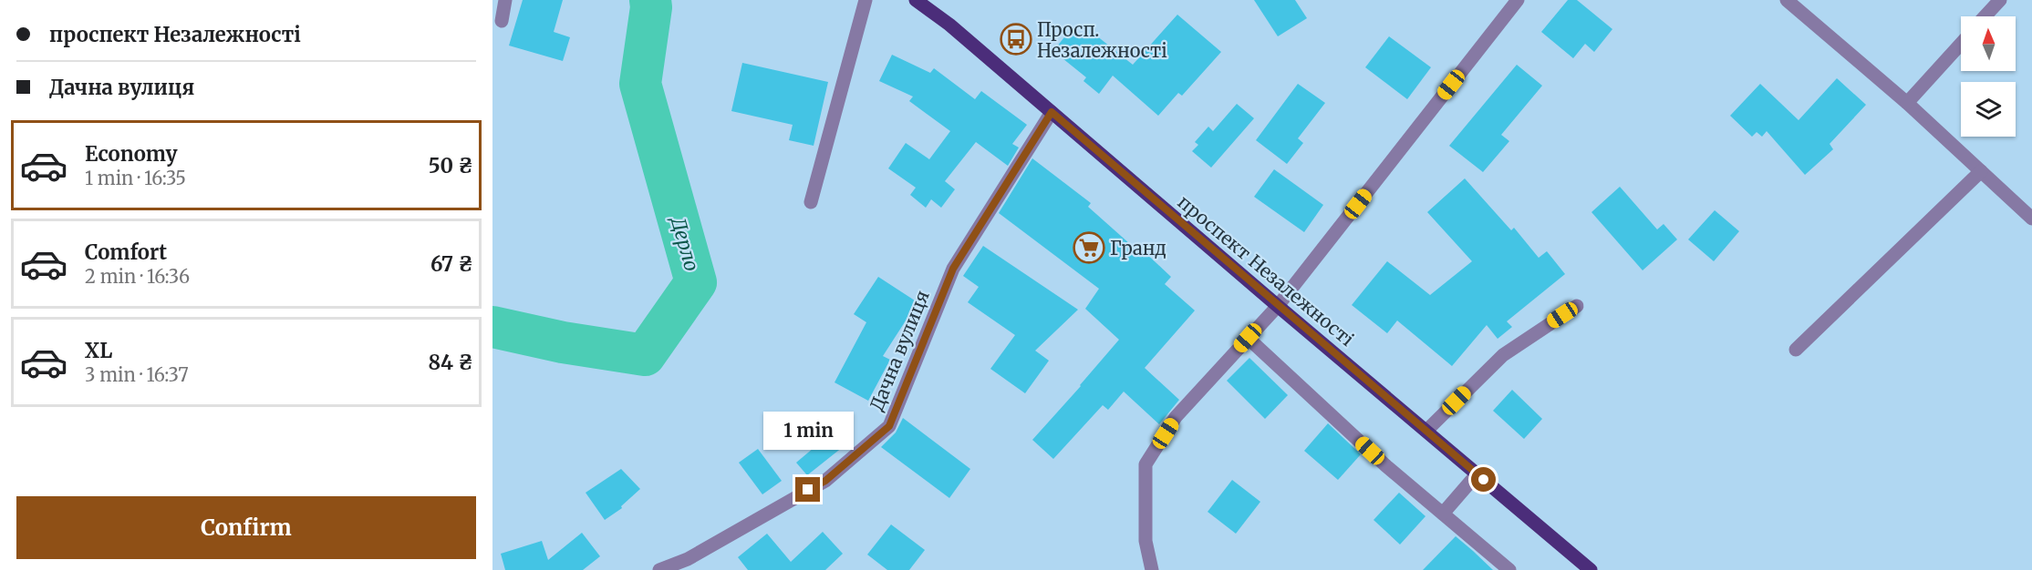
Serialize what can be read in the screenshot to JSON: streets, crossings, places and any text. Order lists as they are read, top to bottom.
{
  "streets": {
    "main road": ["проспект Незалежності"],
    "street": ["Дачна вулиця"]
  },
  "crossings": [
    ["проспект Незалежності", "Дачна вулиця"]
  ],
  "water": ["Дерло"],
  "places": {
    "bus stop": ["Просп. Незалежності"],
    "supermarket": ["Гранд"]
  },
  "north": "top",
  "page": {
    "banner": ["проспект Незалежності", "Дачна вулиця"],
    "list": [
      {
        "name": "Economy",
        "note": "1 min · 16:35",
        "value": "50 ₴"
      },
      {
        "name": "Comfort",
        "note": "2 min · 16:36",
        "value": "67 ₴"
      },
      {
        "name": "XL",
        "note": "3 min · 16:37",
        "value": "84 ₴"
      }
    ],
    "bubble": "1 min",
    "buttons": "Confirm"
  }
}
